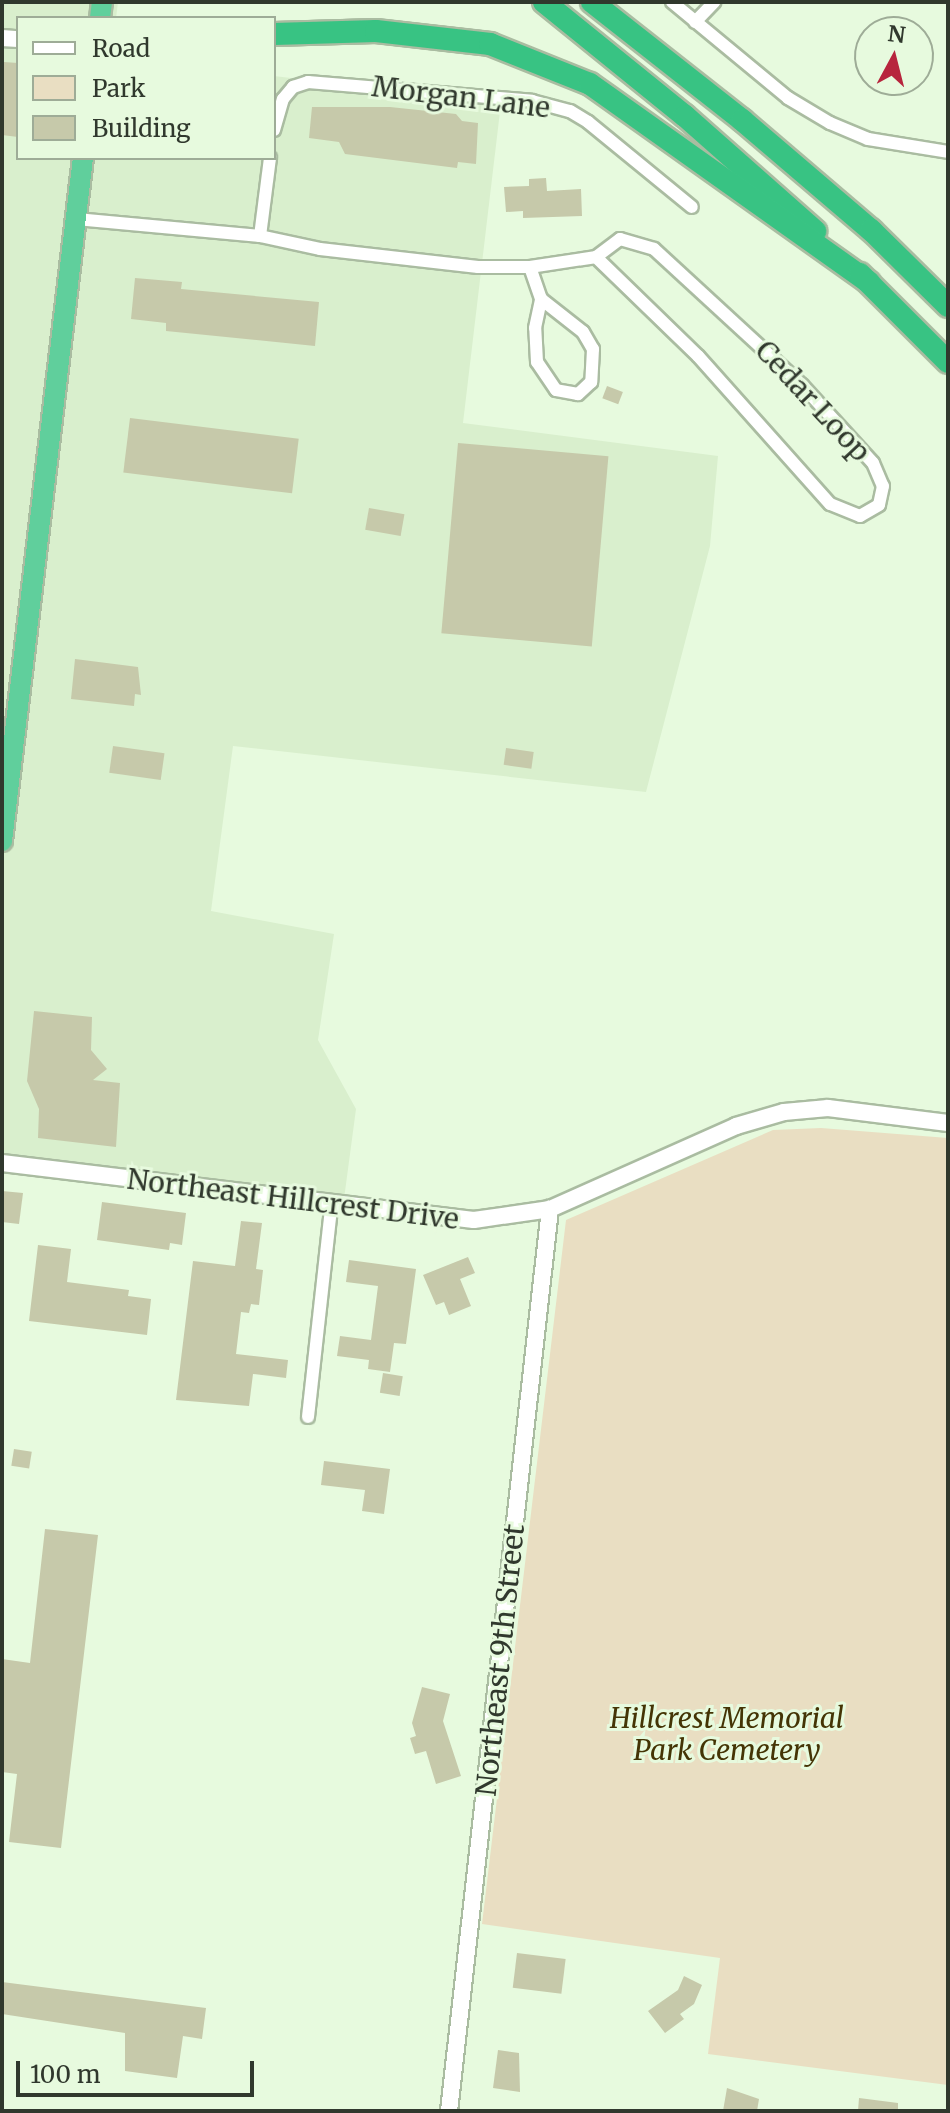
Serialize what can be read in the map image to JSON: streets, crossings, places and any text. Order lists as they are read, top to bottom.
{
  "streets": {
    "street": [
      "Morgan Lane",
      "Cedar Loop",
      "Northeast Hillcrest Drive",
      "Northeast 9th Street"
    ]
  },
  "crossings": [
    ["Northeast Hillcrest Drive", "Northeast 9th Street"]
  ],
  "parks": ["Hillcrest Memorial Park Cemetery"],
  "legend": ["Road", "Park", "Building"],
  "scale_bar": "100 m",
  "north": "top"
}
